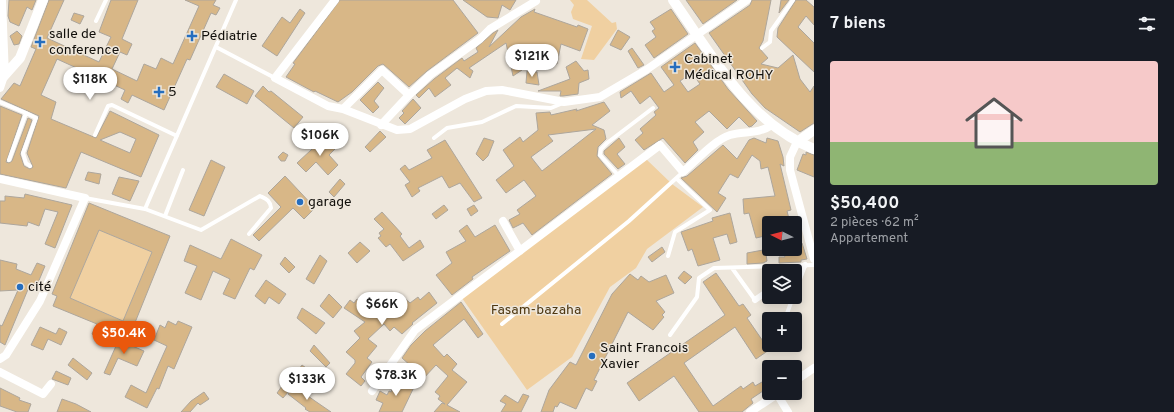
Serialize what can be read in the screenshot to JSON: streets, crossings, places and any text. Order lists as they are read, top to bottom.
{
  "parks": ["Fasam-bazaha"],
  "places": {
    "health": [
      "Pédiatrie",
      "salle de conference",
      "Cabinet Médical ROHY",
      "5"
    ],
    "other": ["garage", "cité", "Saint Francois Xavier"]
  },
  "north": "left",
  "page": {
    "heading": "7 biens",
    "price": [
      "$121K",
      "$118K",
      "$106K",
      "$66K",
      "$50.4K",
      "$78.3K",
      "$133K"
    ],
    "list": [
      {
        "name": "$50,400",
        "note": "2 pièces · 62 m² · Appartement"
      }
    ],
    "map_buttons": ["+", "−"]
  }
}
